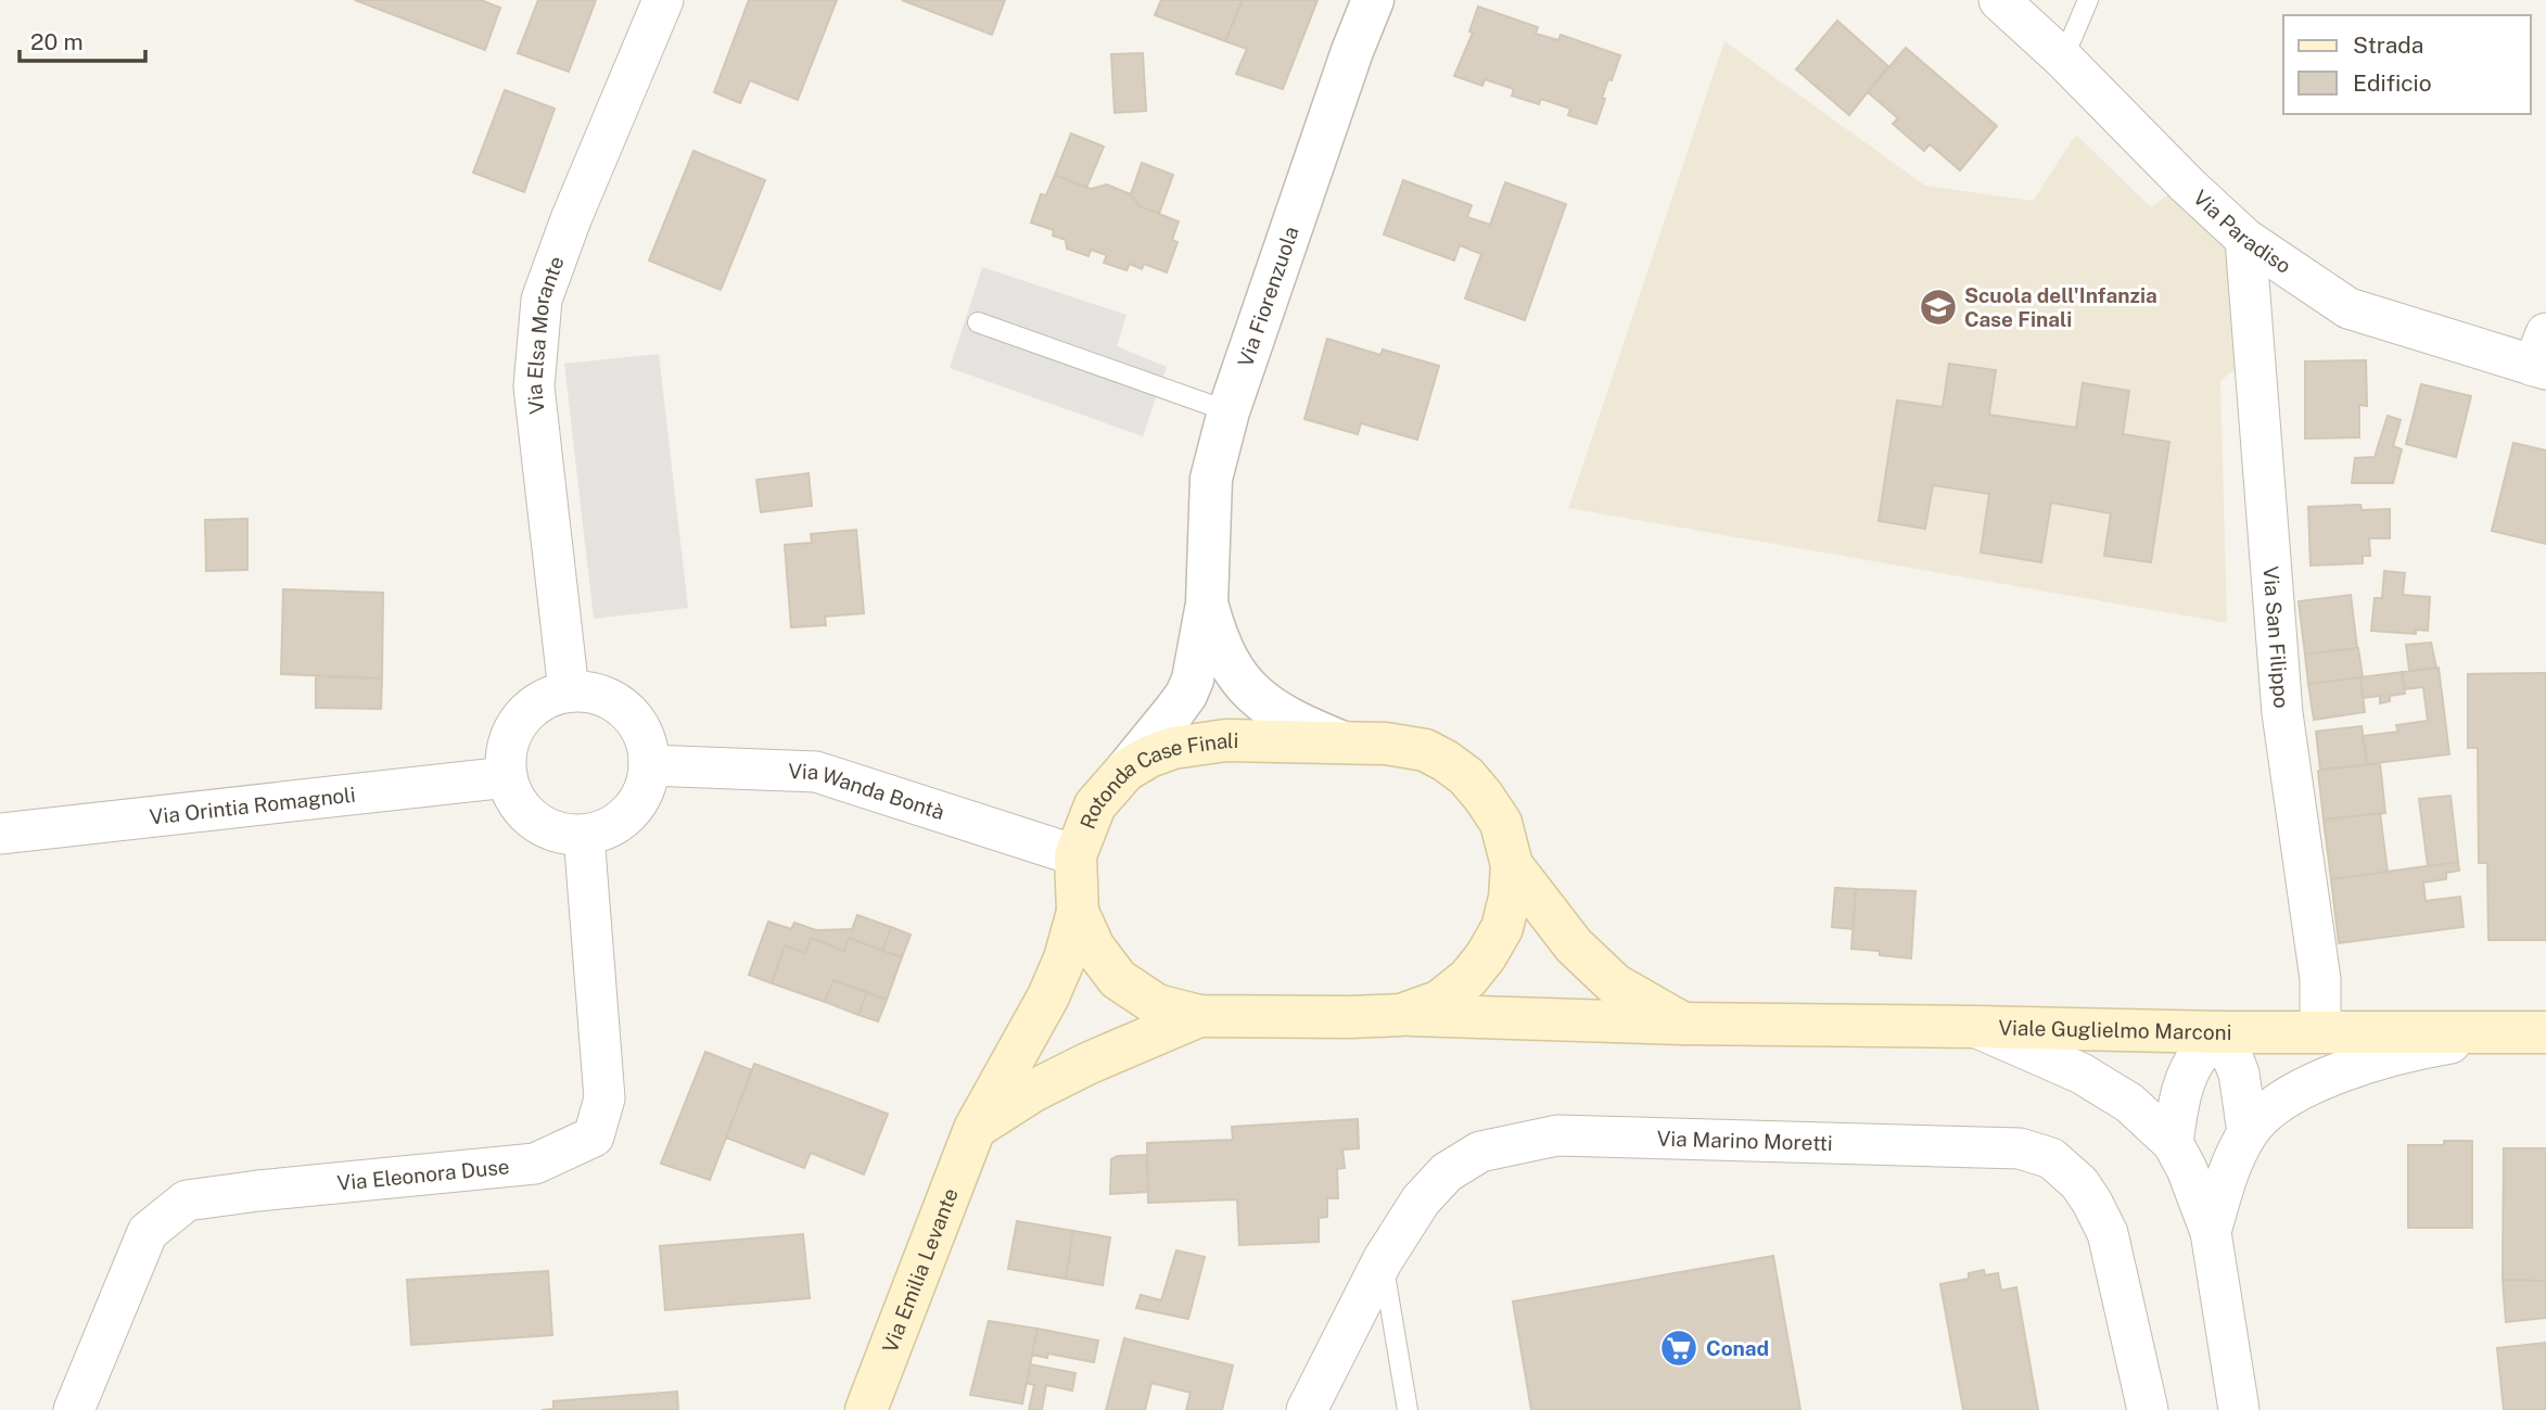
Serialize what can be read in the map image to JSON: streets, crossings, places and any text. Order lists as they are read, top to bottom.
{
  "streets": {
    "main road": ["Rotonda Case Finali", "Viale Guglielmo Marconi", "Via Emilia Levante"],
    "street": [
      "Via Paradiso",
      "Via Fiorenzuola",
      "Via Elsa Morante",
      "Via San Filippo",
      "Via Wanda Bontà",
      "Via Orintia Romagnoli",
      "Via Marino Moretti",
      "Via Eleonora Duse"
    ]
  },
  "crossings": [
    ["Via Paradiso", "Via San Filippo"],
    ["Via Fiorenzuola", "Rotonda Case Finali"],
    ["Via Elsa Morante", "Via Wanda Bontà"],
    ["Via Elsa Morante", "Via Orintia Romagnoli"],
    ["Via Elsa Morante", "Via Eleonora Duse"],
    ["Via San Filippo", "Viale Guglielmo Marconi"],
    ["Rotonda Case Finali", "Via Wanda Bontà"],
    ["Rotonda Case Finali", "Viale Guglielmo Marconi"],
    ["Rotonda Case Finali", "Via Emilia Levante"],
    ["Via Wanda Bontà", "Via Orintia Romagnoli"],
    ["Via Wanda Bontà", "Via Eleonora Duse"],
    ["Via Orintia Romagnoli", "Via Eleonora Duse"]
  ],
  "places": {
    "school or university": ["Scuola dell'Infanzia Case Finali"],
    "supermarket": ["Conad"]
  },
  "legend": ["Strada", "Edificio"],
  "scale_bar": "20 m"
}
